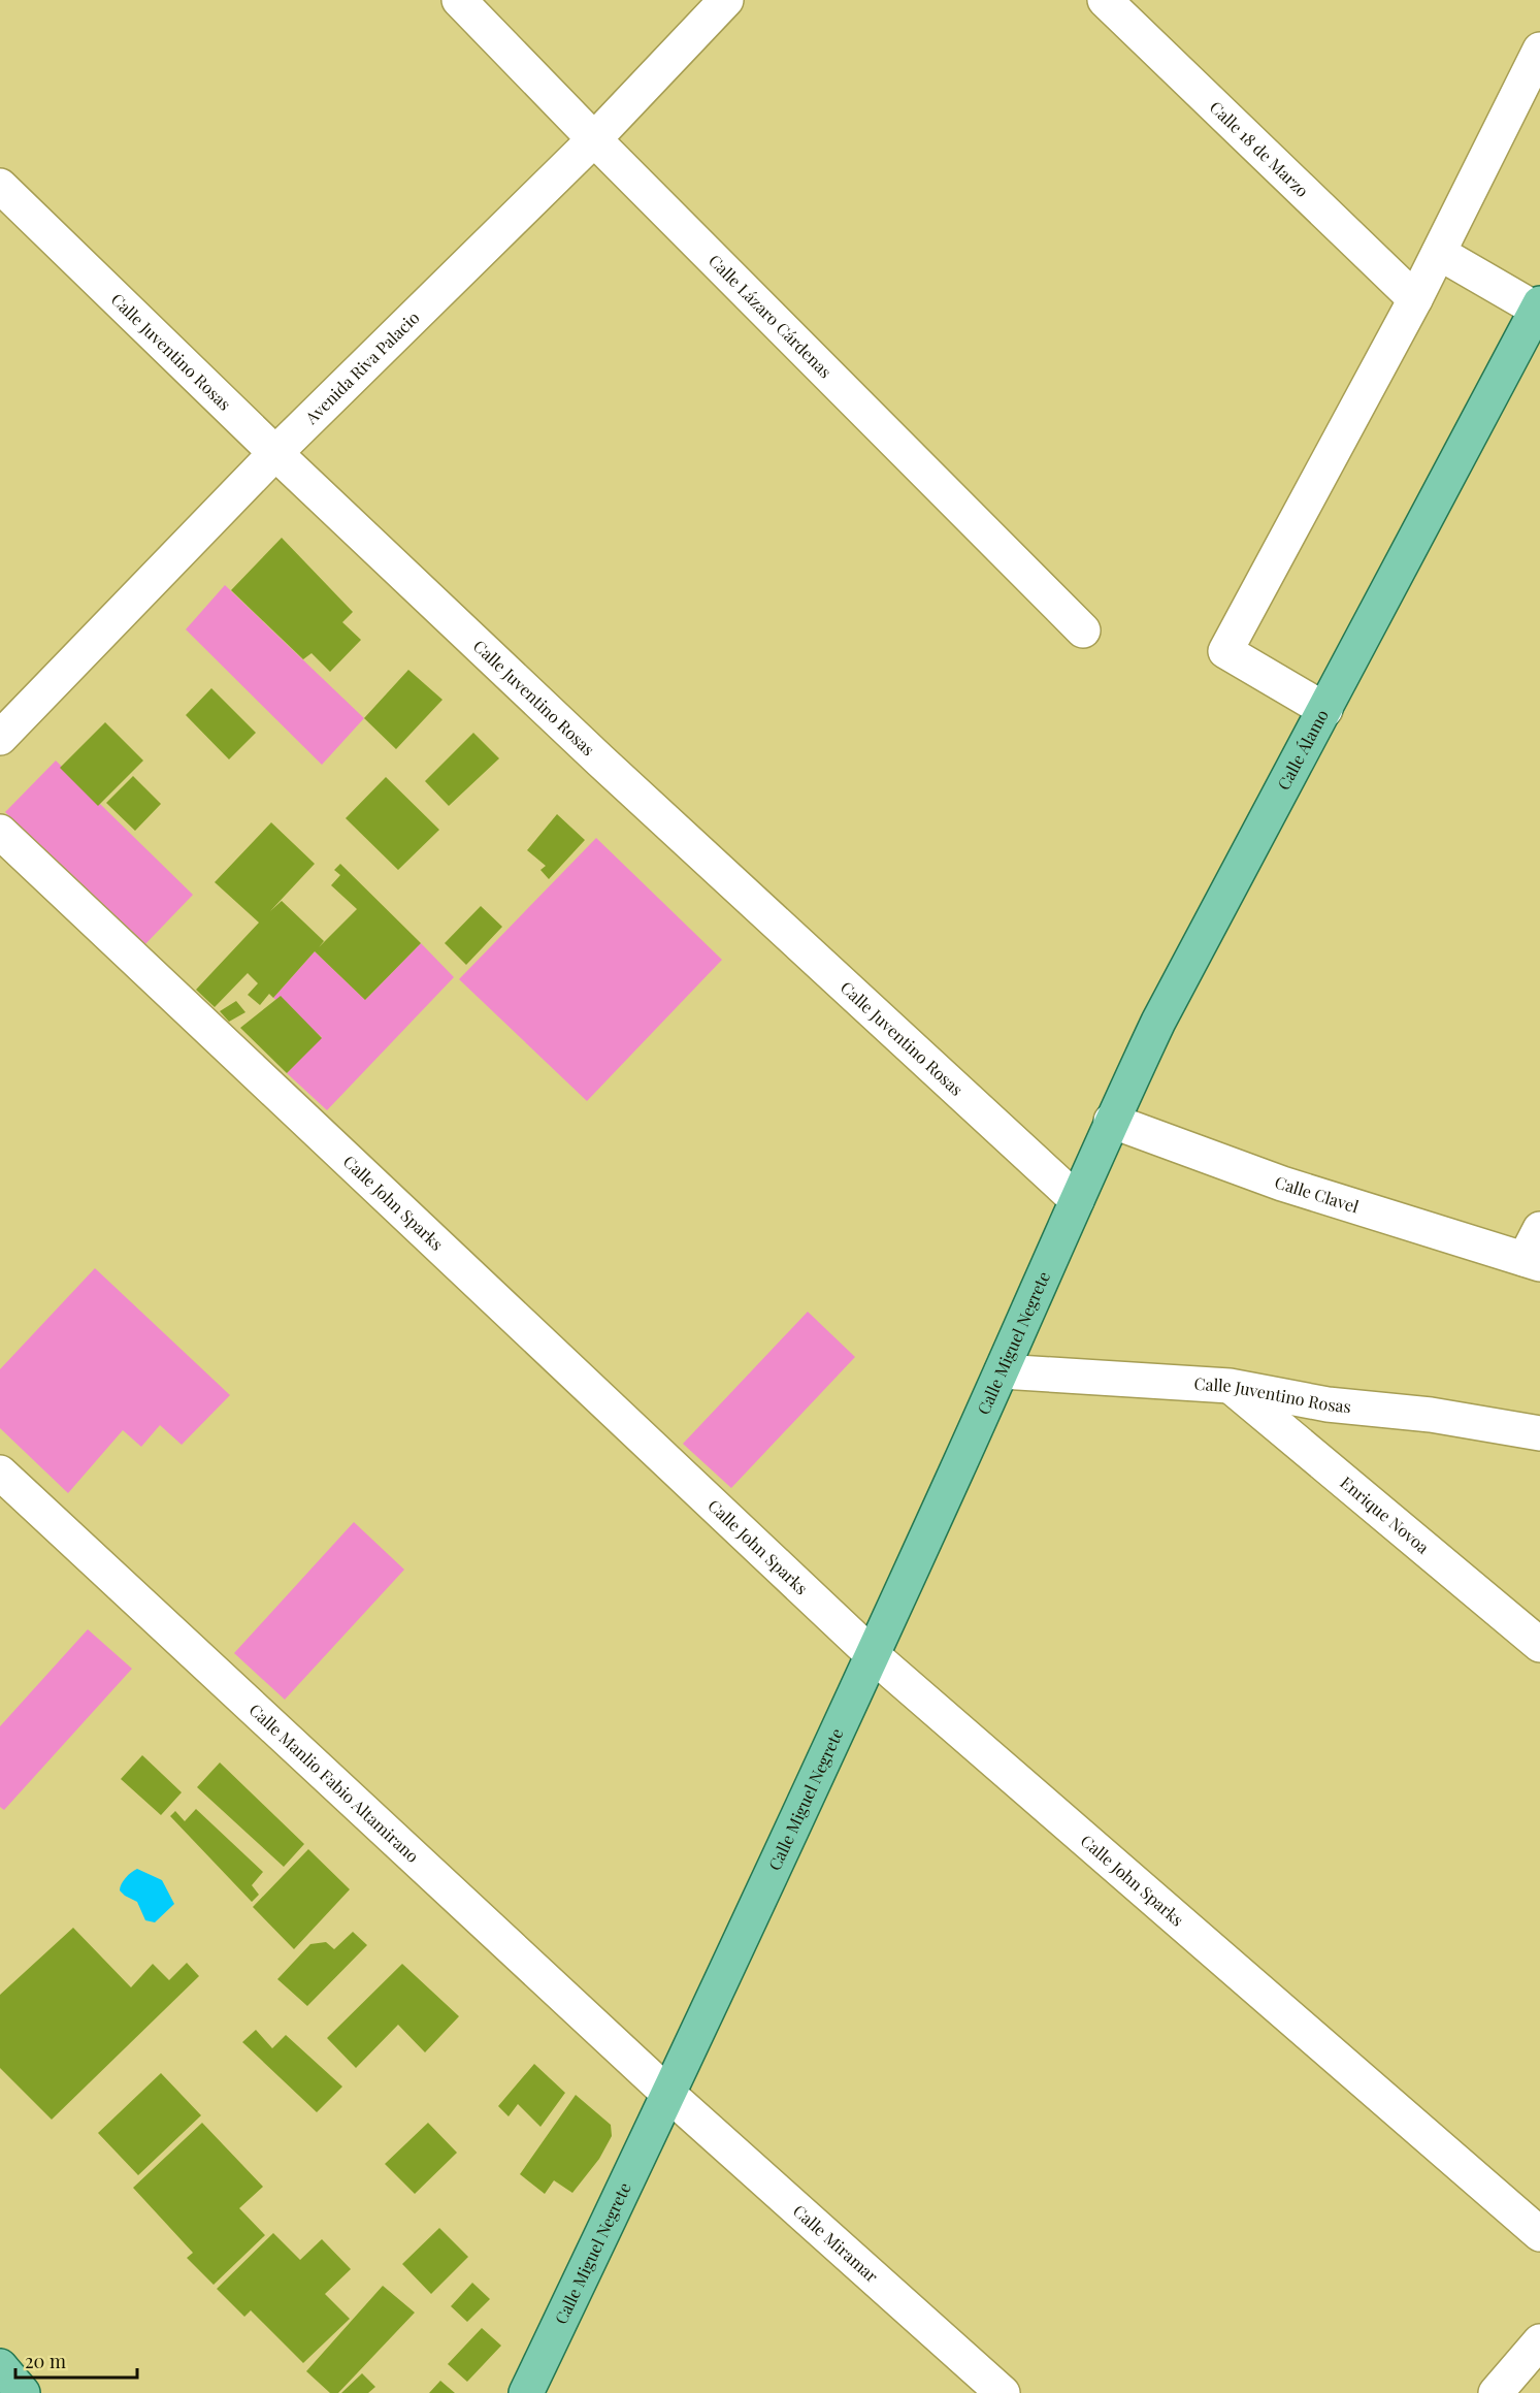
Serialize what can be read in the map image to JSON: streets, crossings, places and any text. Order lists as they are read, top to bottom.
{
  "streets": {
    "main road": ["Calle Álamo", "Calle Miguel Negrete"],
    "street": [
      "Calle 18 de Marzo",
      "Calle Lázaro Cárdenas",
      "Calle Juventino Rosas",
      "Avenida Riva Palacio",
      "Calle Clavel",
      "Calle John Sparks",
      "Enrique Novoa",
      "Calle Manlio Fabio Altamirano",
      "Calle Miramar"
    ]
  },
  "crossings": [
    ["Calle Lázaro Cárdenas", "Avenida Riva Palacio"],
    ["Calle Juventino Rosas", "Avenida Riva Palacio"],
    ["Calle Juventino Rosas", "Calle Álamo"],
    ["Calle Juventino Rosas", "Calle Miguel Negrete"],
    ["Calle Juventino Rosas", "Enrique Novoa"],
    ["Calle Álamo", "Calle Clavel"],
    ["Calle Álamo", "Calle Miguel Negrete"],
    ["Calle John Sparks", "Calle Miguel Negrete"],
    ["Calle Miguel Negrete", "Calle Manlio Fabio Altamirano"],
    ["Calle Miguel Negrete", "Calle Miramar"],
    ["Calle Manlio Fabio Altamirano", "Calle Miramar"]
  ],
  "scale_bar": "20 m"
}
